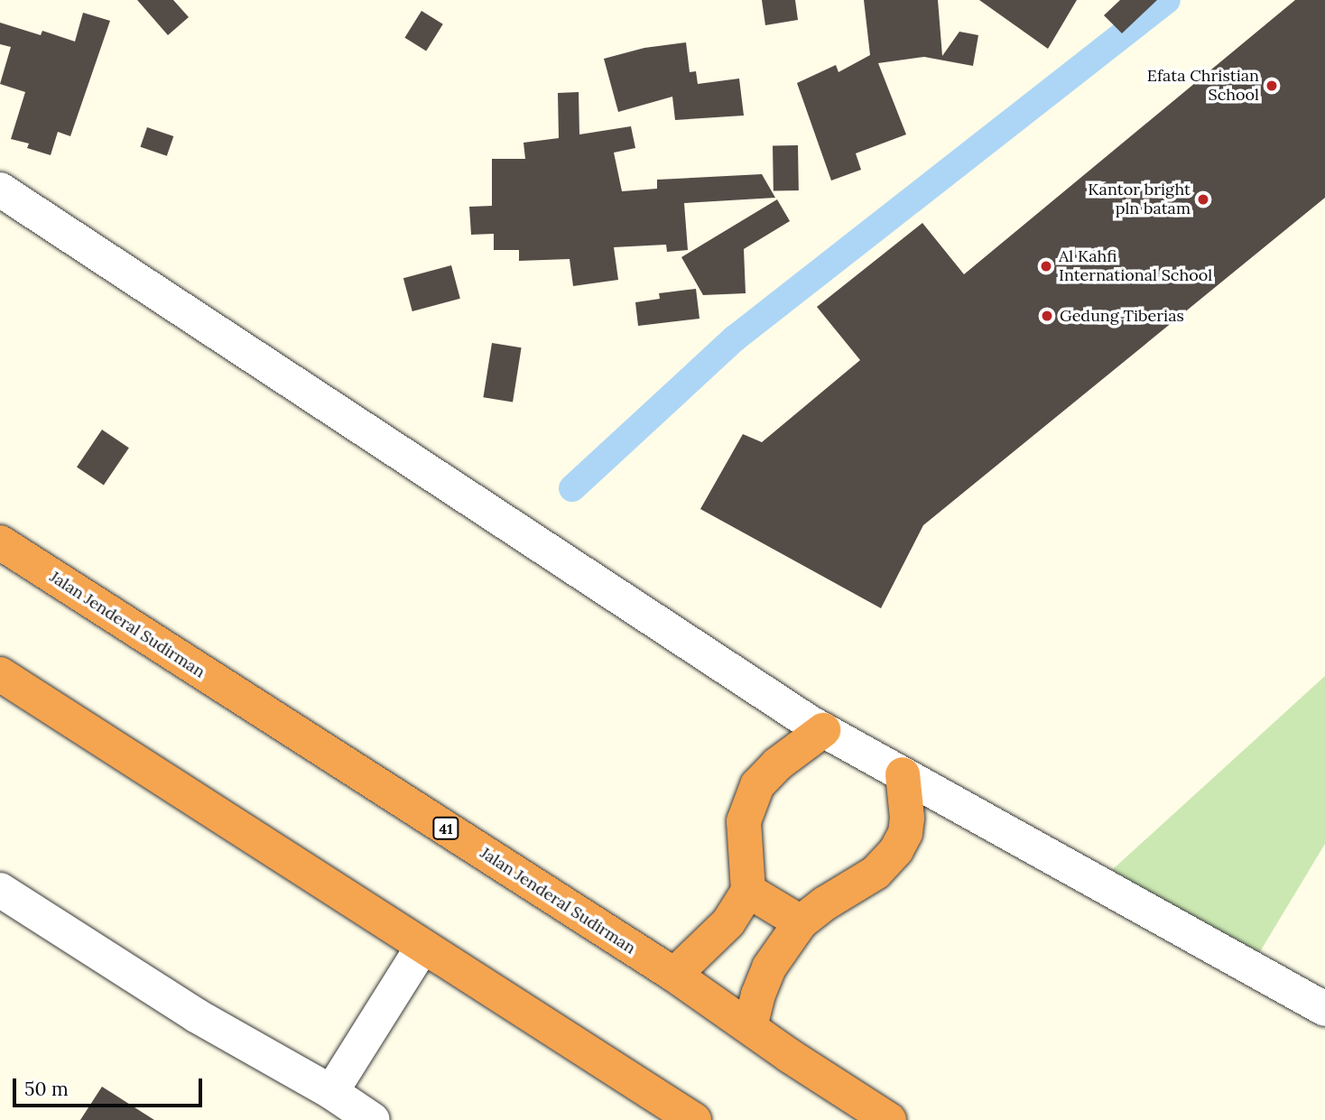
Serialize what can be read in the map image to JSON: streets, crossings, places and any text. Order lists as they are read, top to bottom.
{
  "streets": {
    "highway": ["Jalan Jenderal Sudirman", "41"]
  },
  "places": [
    "Efata Christian School",
    "Kantor bright pln batam",
    "Al Kahfi International School",
    "Gedung Tiberias"
  ],
  "scale_bar": "50 m"
}
